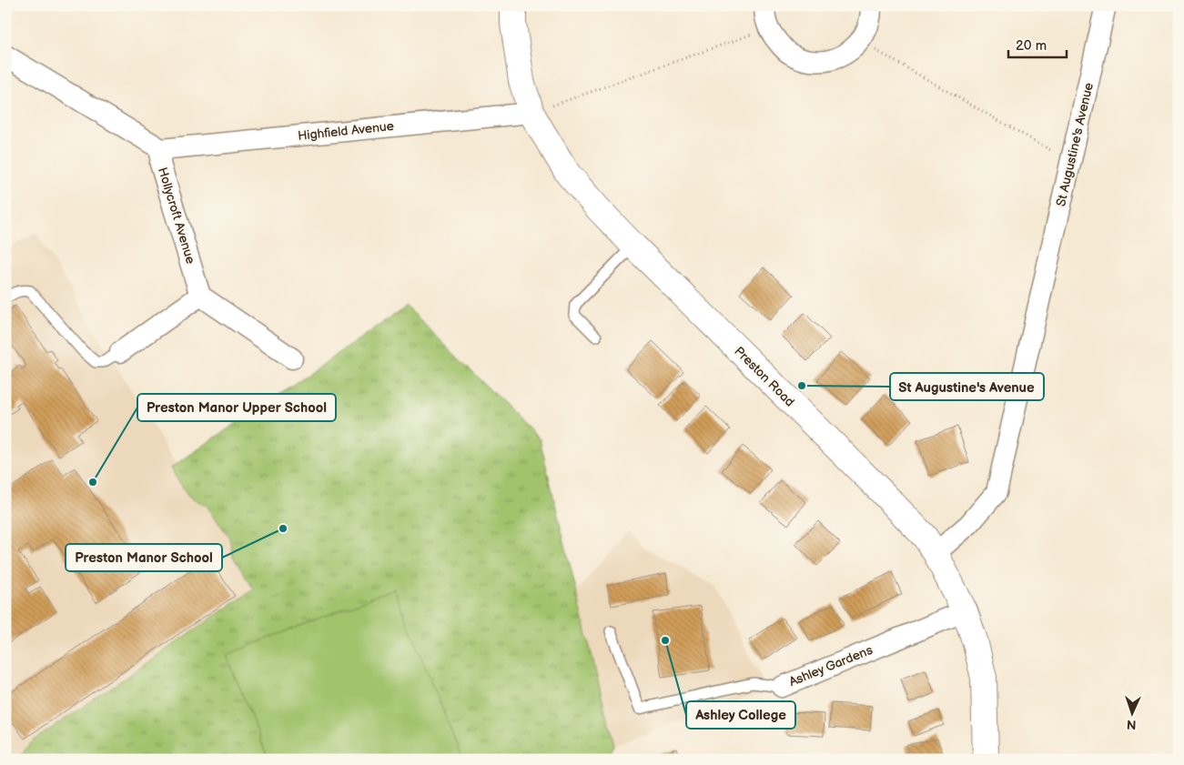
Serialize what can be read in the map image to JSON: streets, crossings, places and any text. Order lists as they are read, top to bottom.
{
  "streets": {
    "street": [
      "Highfield Avenue",
      "St Augustine's Avenue",
      "Hollycroft Avenue",
      "Preston Road",
      "Ashley Gardens"
    ]
  },
  "crossings": [
    ["Highfield Avenue", "Hollycroft Avenue"],
    ["Highfield Avenue", "Preston Road"],
    ["St Augustine's Avenue", "Preston Road"],
    ["Preston Road", "Ashley Gardens"]
  ],
  "places": [
    "St Augustine's Avenue",
    "Preston Manor Upper School",
    "Preston Manor School",
    "Ashley College"
  ],
  "scale_bar": "20 m",
  "north": "bottom"
}
